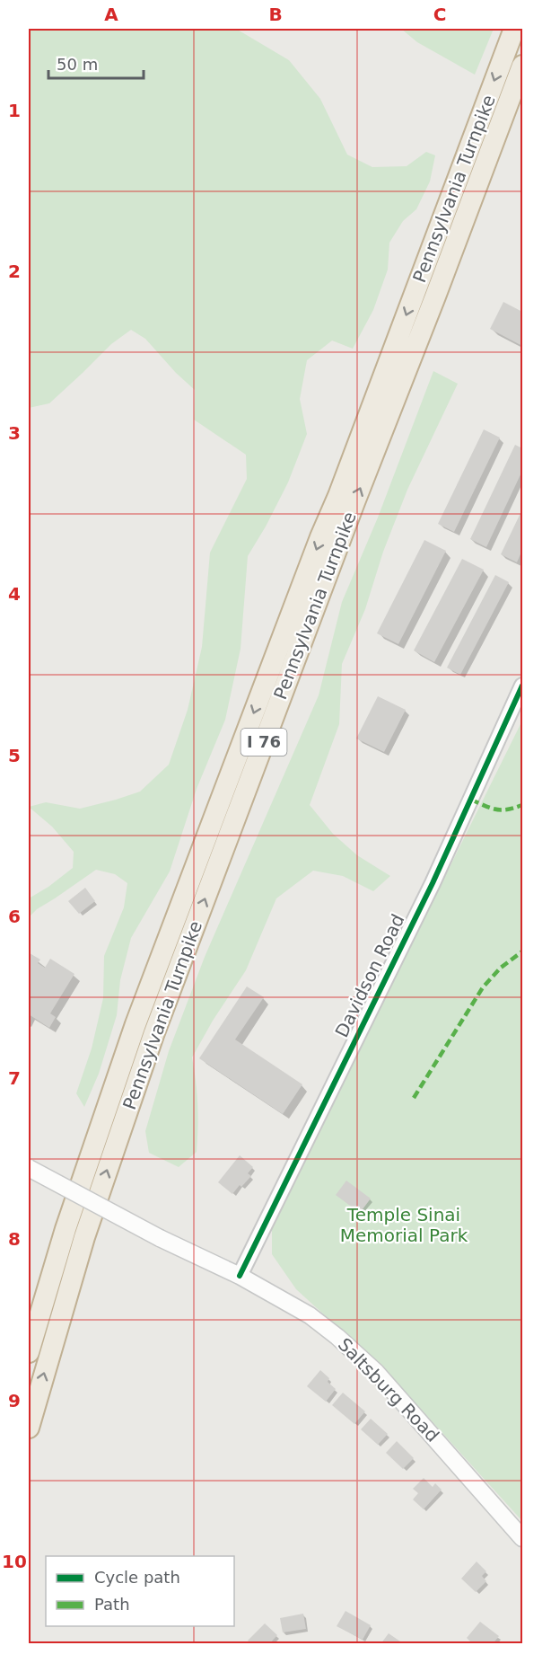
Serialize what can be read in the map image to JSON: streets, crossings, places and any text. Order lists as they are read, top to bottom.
{
  "streets": {
    "highway": ["Pennsylvania Turnpike", "I 76"],
    "main road": ["Saltsburg Road"],
    "street": ["Davidson Road"]
  },
  "crossings": [
    ["Davidson Road", "Saltsburg Road"]
  ],
  "parks": ["Temple Sinai Memorial Park"],
  "legend": ["Cycle path", "Path"],
  "scale_bar": "50 m",
  "grid": {
    "columns": ["A", "B", "C"],
    "rows": [
      "1",
      "2",
      "3",
      "4",
      "5",
      "6",
      "7",
      "8",
      "9",
      "10"
    ]
  }
}
